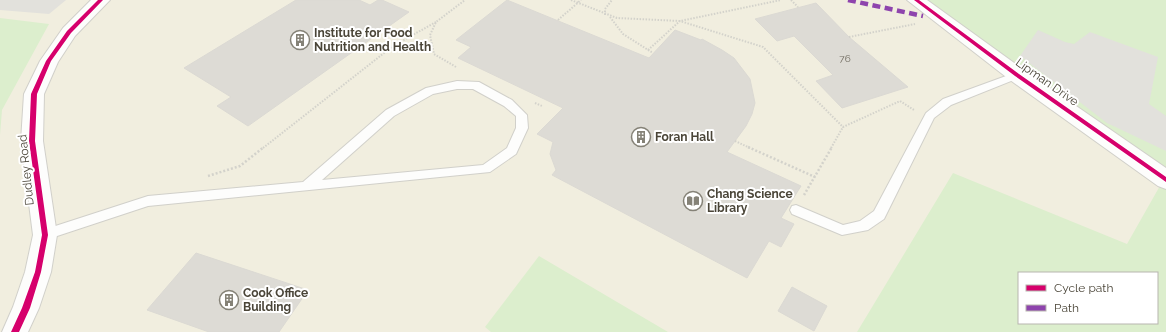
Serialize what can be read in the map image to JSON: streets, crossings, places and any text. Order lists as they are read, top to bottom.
{
  "streets": {
    "street": ["Lipman Drive", "Dudley Road"]
  },
  "places": {
    "building": ["Institute for Food Nutrition and Health", "Foran Hall", "Cook Office Building"],
    "library": ["Chang Science Library"]
  },
  "house_numbers": ["76"],
  "legend": ["Cycle path", "Path"]
}
